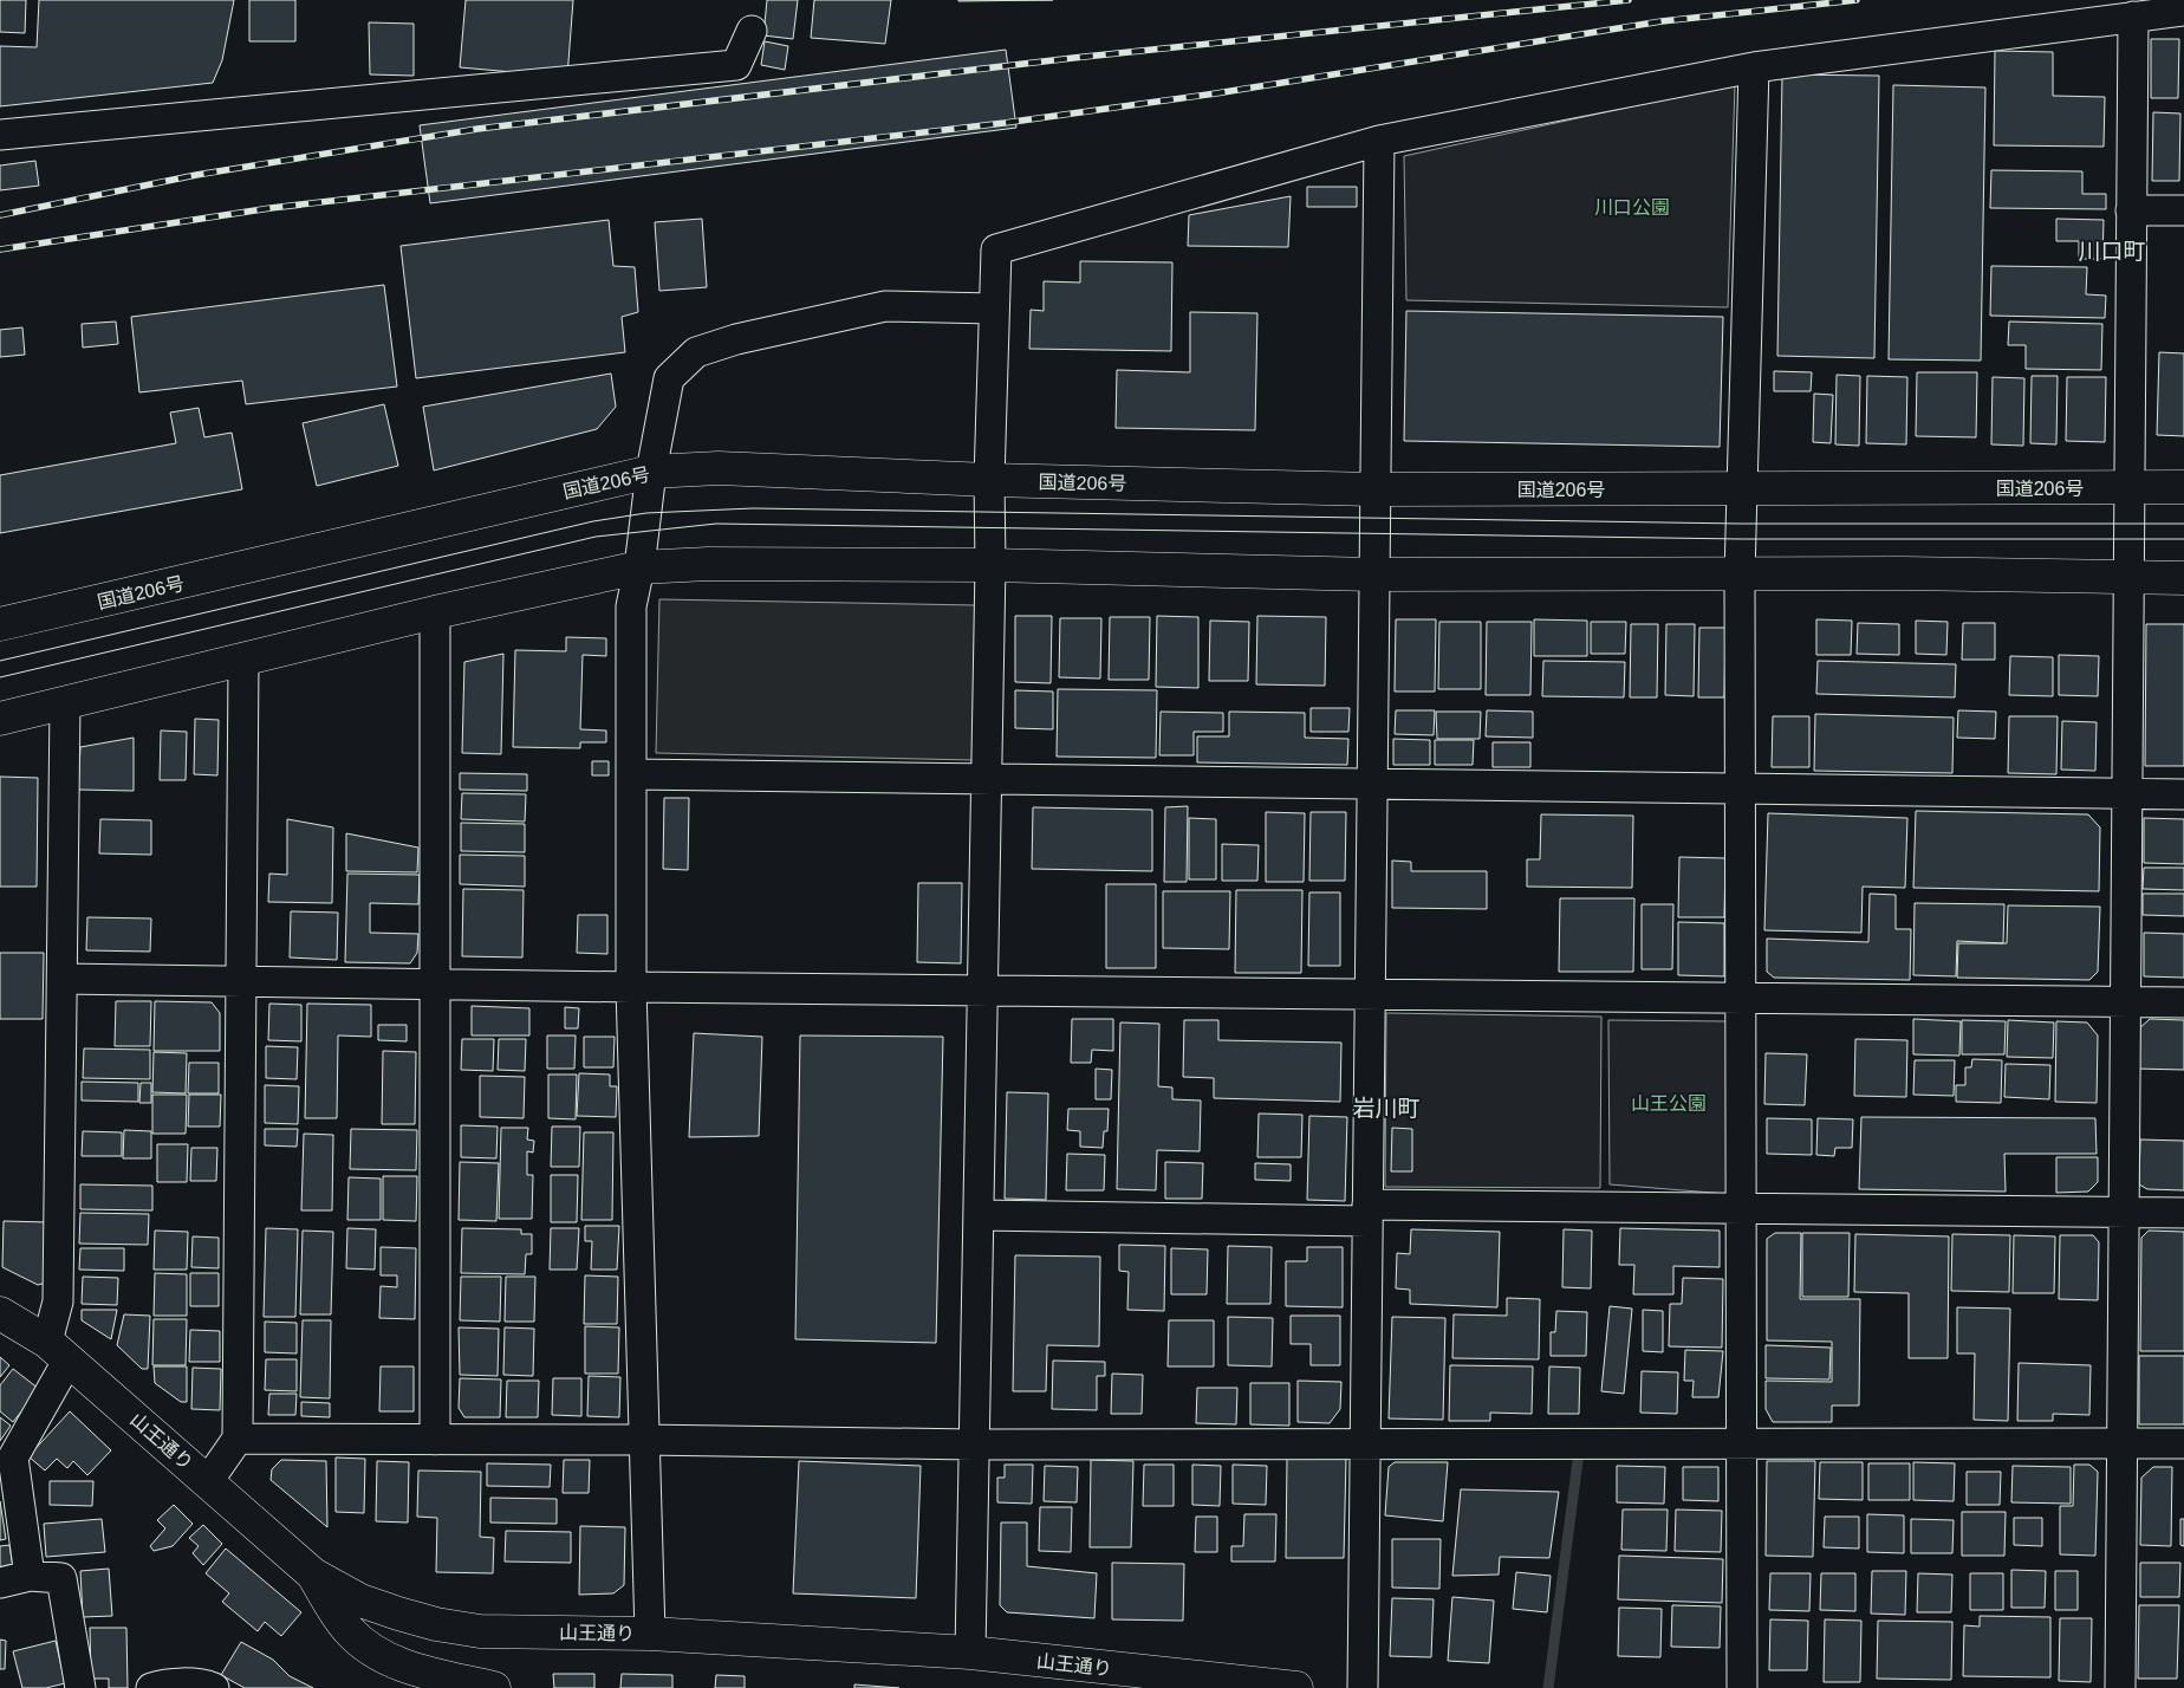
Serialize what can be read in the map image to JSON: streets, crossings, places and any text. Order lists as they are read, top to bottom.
{
  "streets": {
    "main road": ["国道206号", "山王通り"]
  },
  "districts": ["川口町", "岩川町"],
  "parks": ["川口公園", "山王公園"]
}
